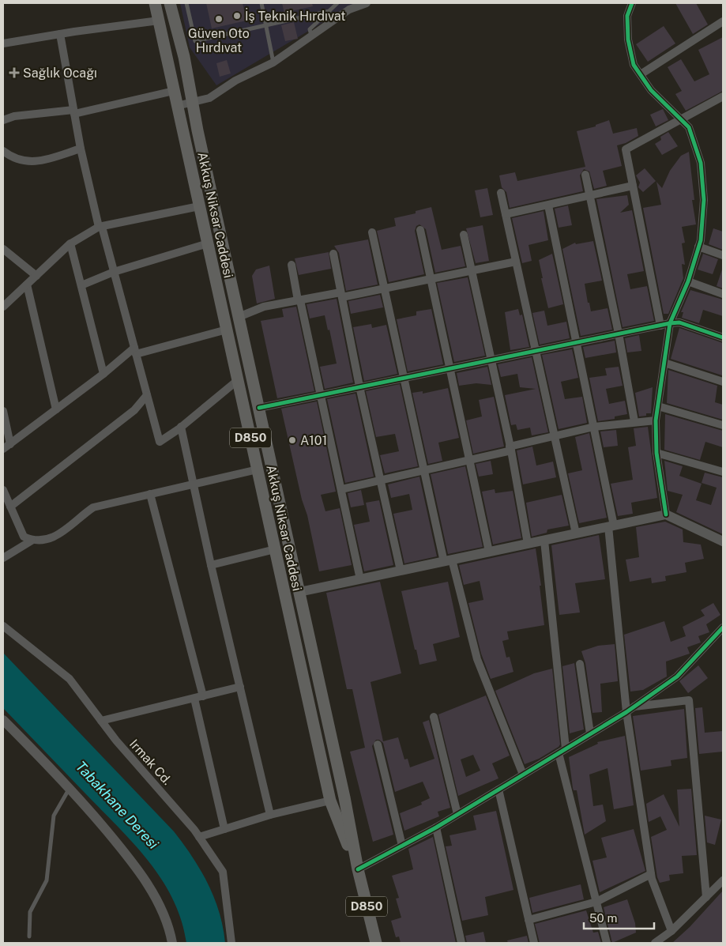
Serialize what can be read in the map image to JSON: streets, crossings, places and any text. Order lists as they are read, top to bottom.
{
  "streets": {
    "main road": ["Akkuş Niksar Caddesi", "D850"],
    "street": ["Irmak Cd."]
  },
  "water": ["Tabakhane Deresi"],
  "places": {
    "other": ["İş Teknik Hırdıvat", "Güven Oto Hırdıvat", "A101"],
    "health": ["Sağlık Ocağı"]
  },
  "scale_bar": "50 m"
}
